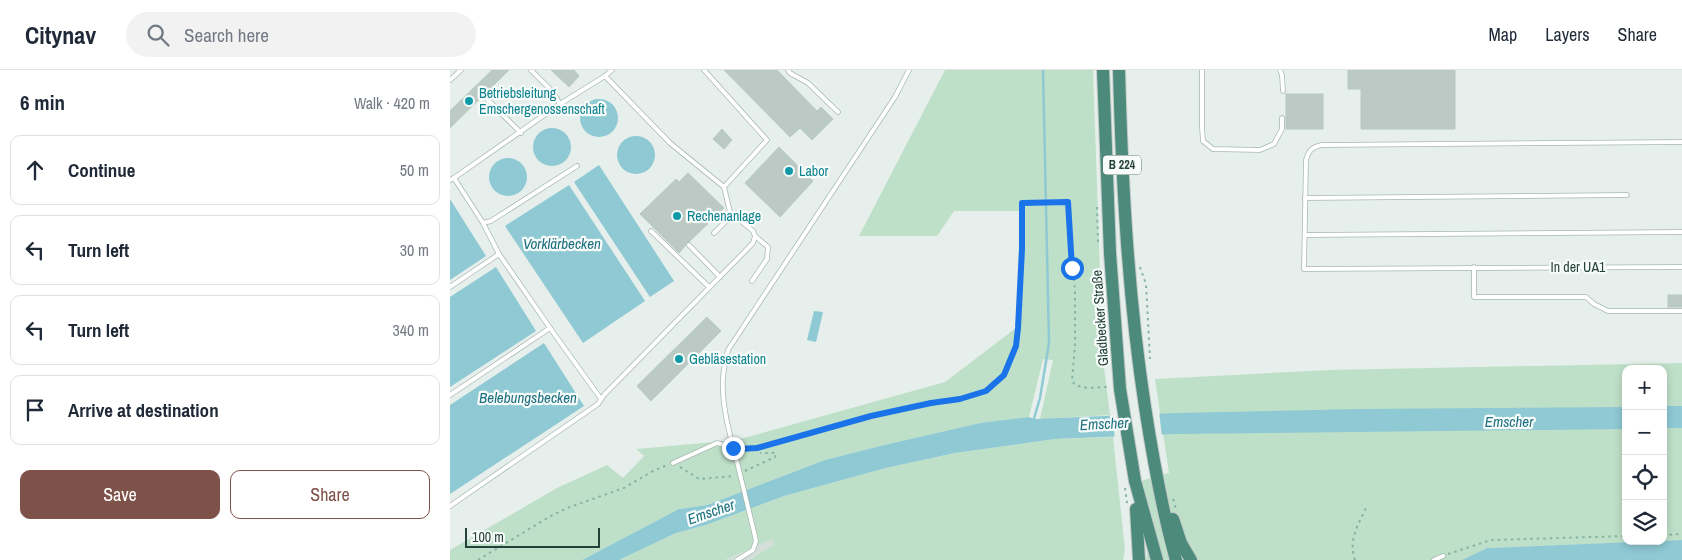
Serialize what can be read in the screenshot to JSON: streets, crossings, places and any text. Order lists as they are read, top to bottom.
{
  "streets": {
    "highway": ["B 224", "Gladbecker Straße"],
    "lane": ["In der UA1"]
  },
  "water": ["Vorklärbecken", "Belebungsbecken", "Emscher"],
  "places": [
    "Betriebsleitung Emschergenossenschaft",
    "Labor",
    "Rechenanlage",
    "Gebläsestation"
  ],
  "scale_bar": "100 m",
  "page": {
    "header": "Citynav",
    "search": "Search here",
    "nav": ["Map", "Layers", "Share"],
    "heading": ["6 min", "Walk · 420 m"],
    "list": [
      ["Continue", "50 m"],
      ["Turn left", "30 m"],
      ["Turn left", "340 m"],
      "Arrive at destination"
    ],
    "map_buttons": ["+", "−"],
    "buttons": ["Save", "Share"],
    "scale": "100 m"
  }
}
